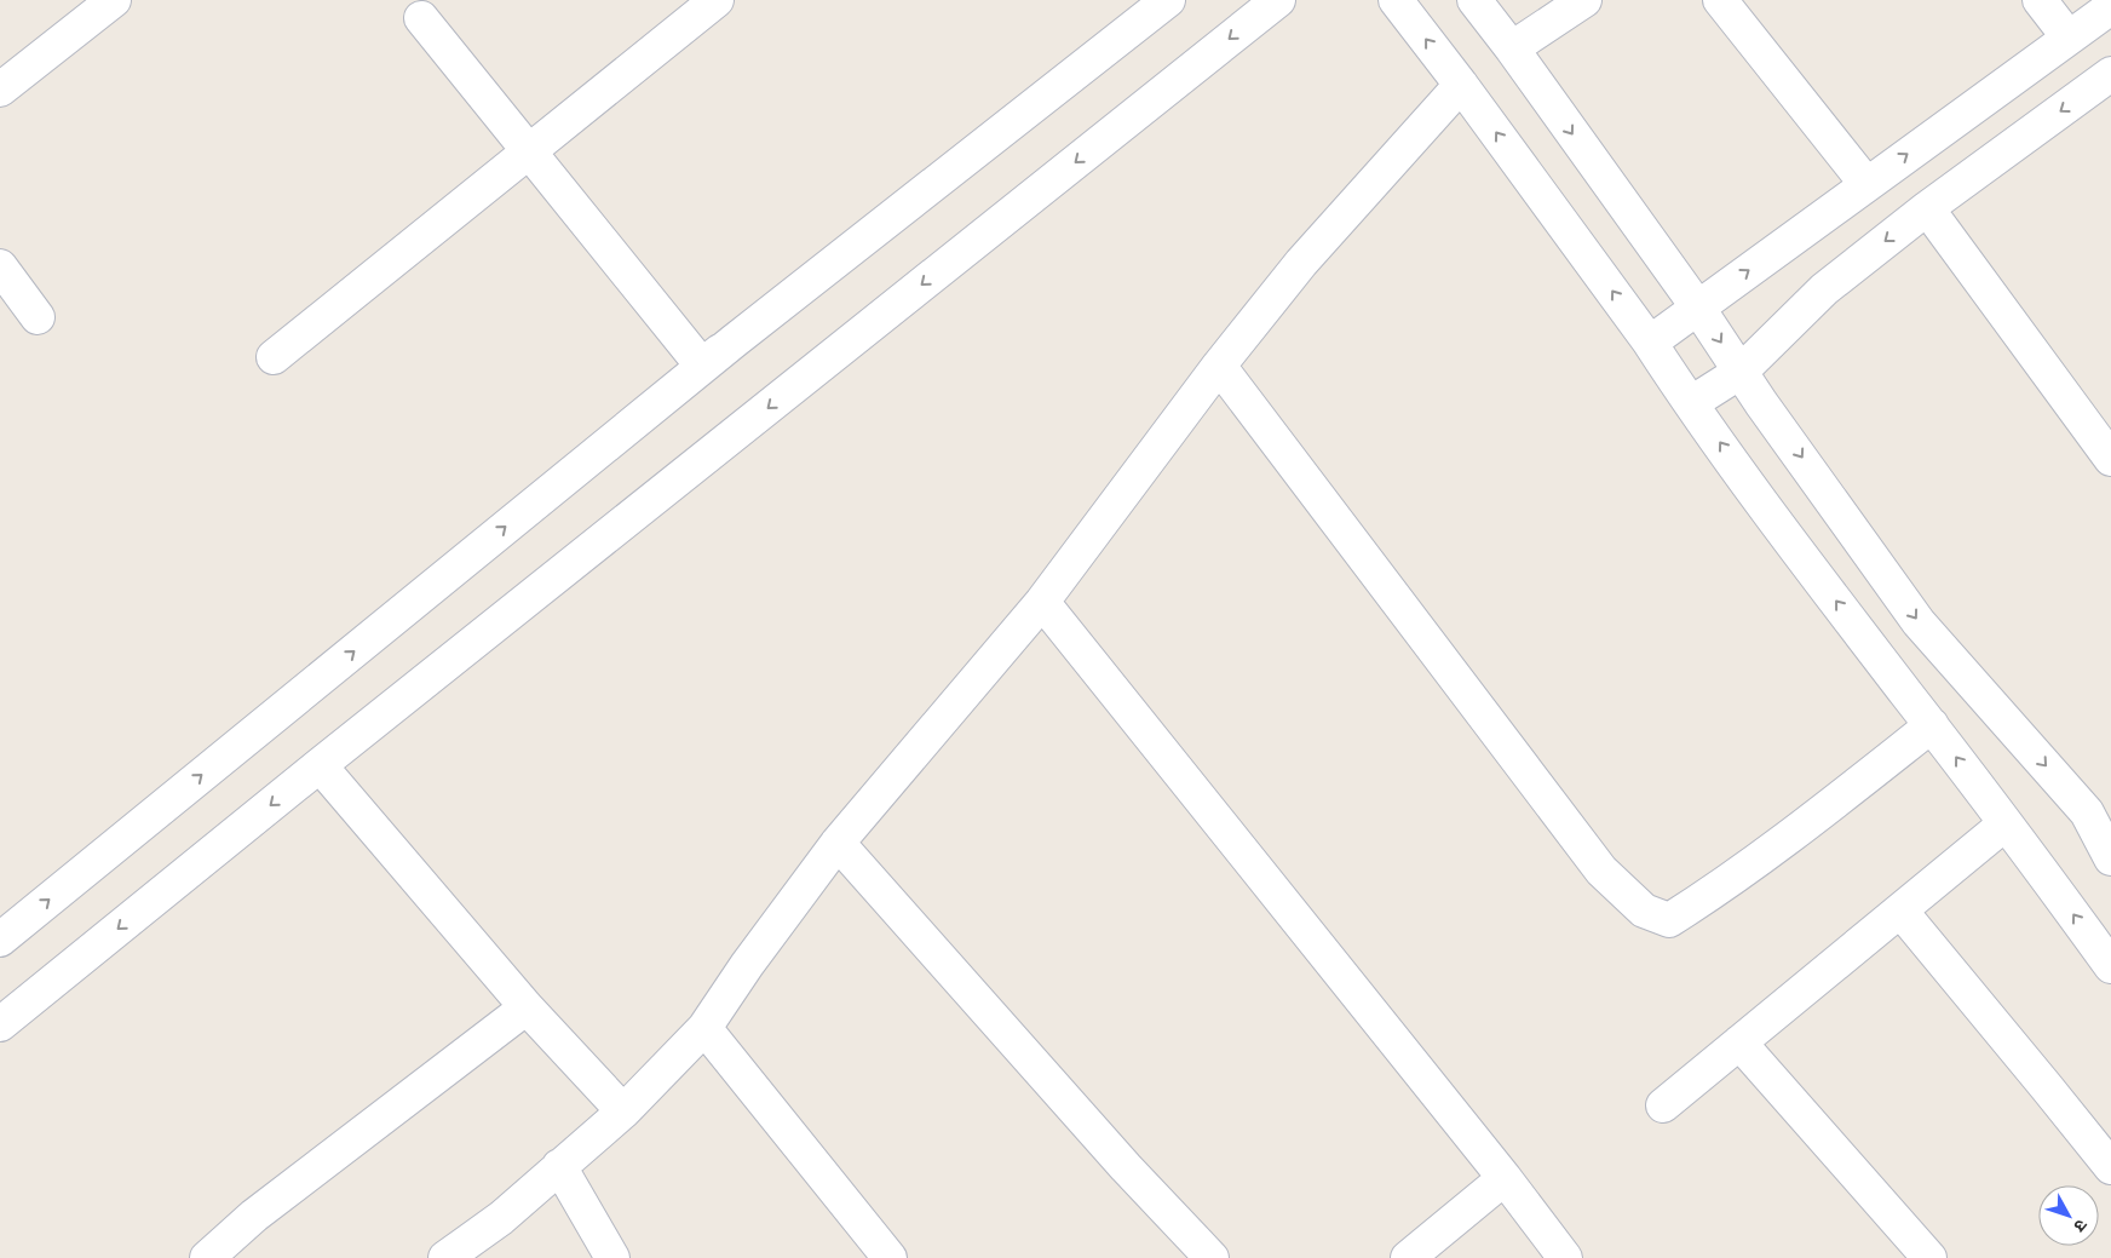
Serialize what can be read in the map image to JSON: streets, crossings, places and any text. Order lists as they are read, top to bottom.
{
  "north": "bottom right"
}
